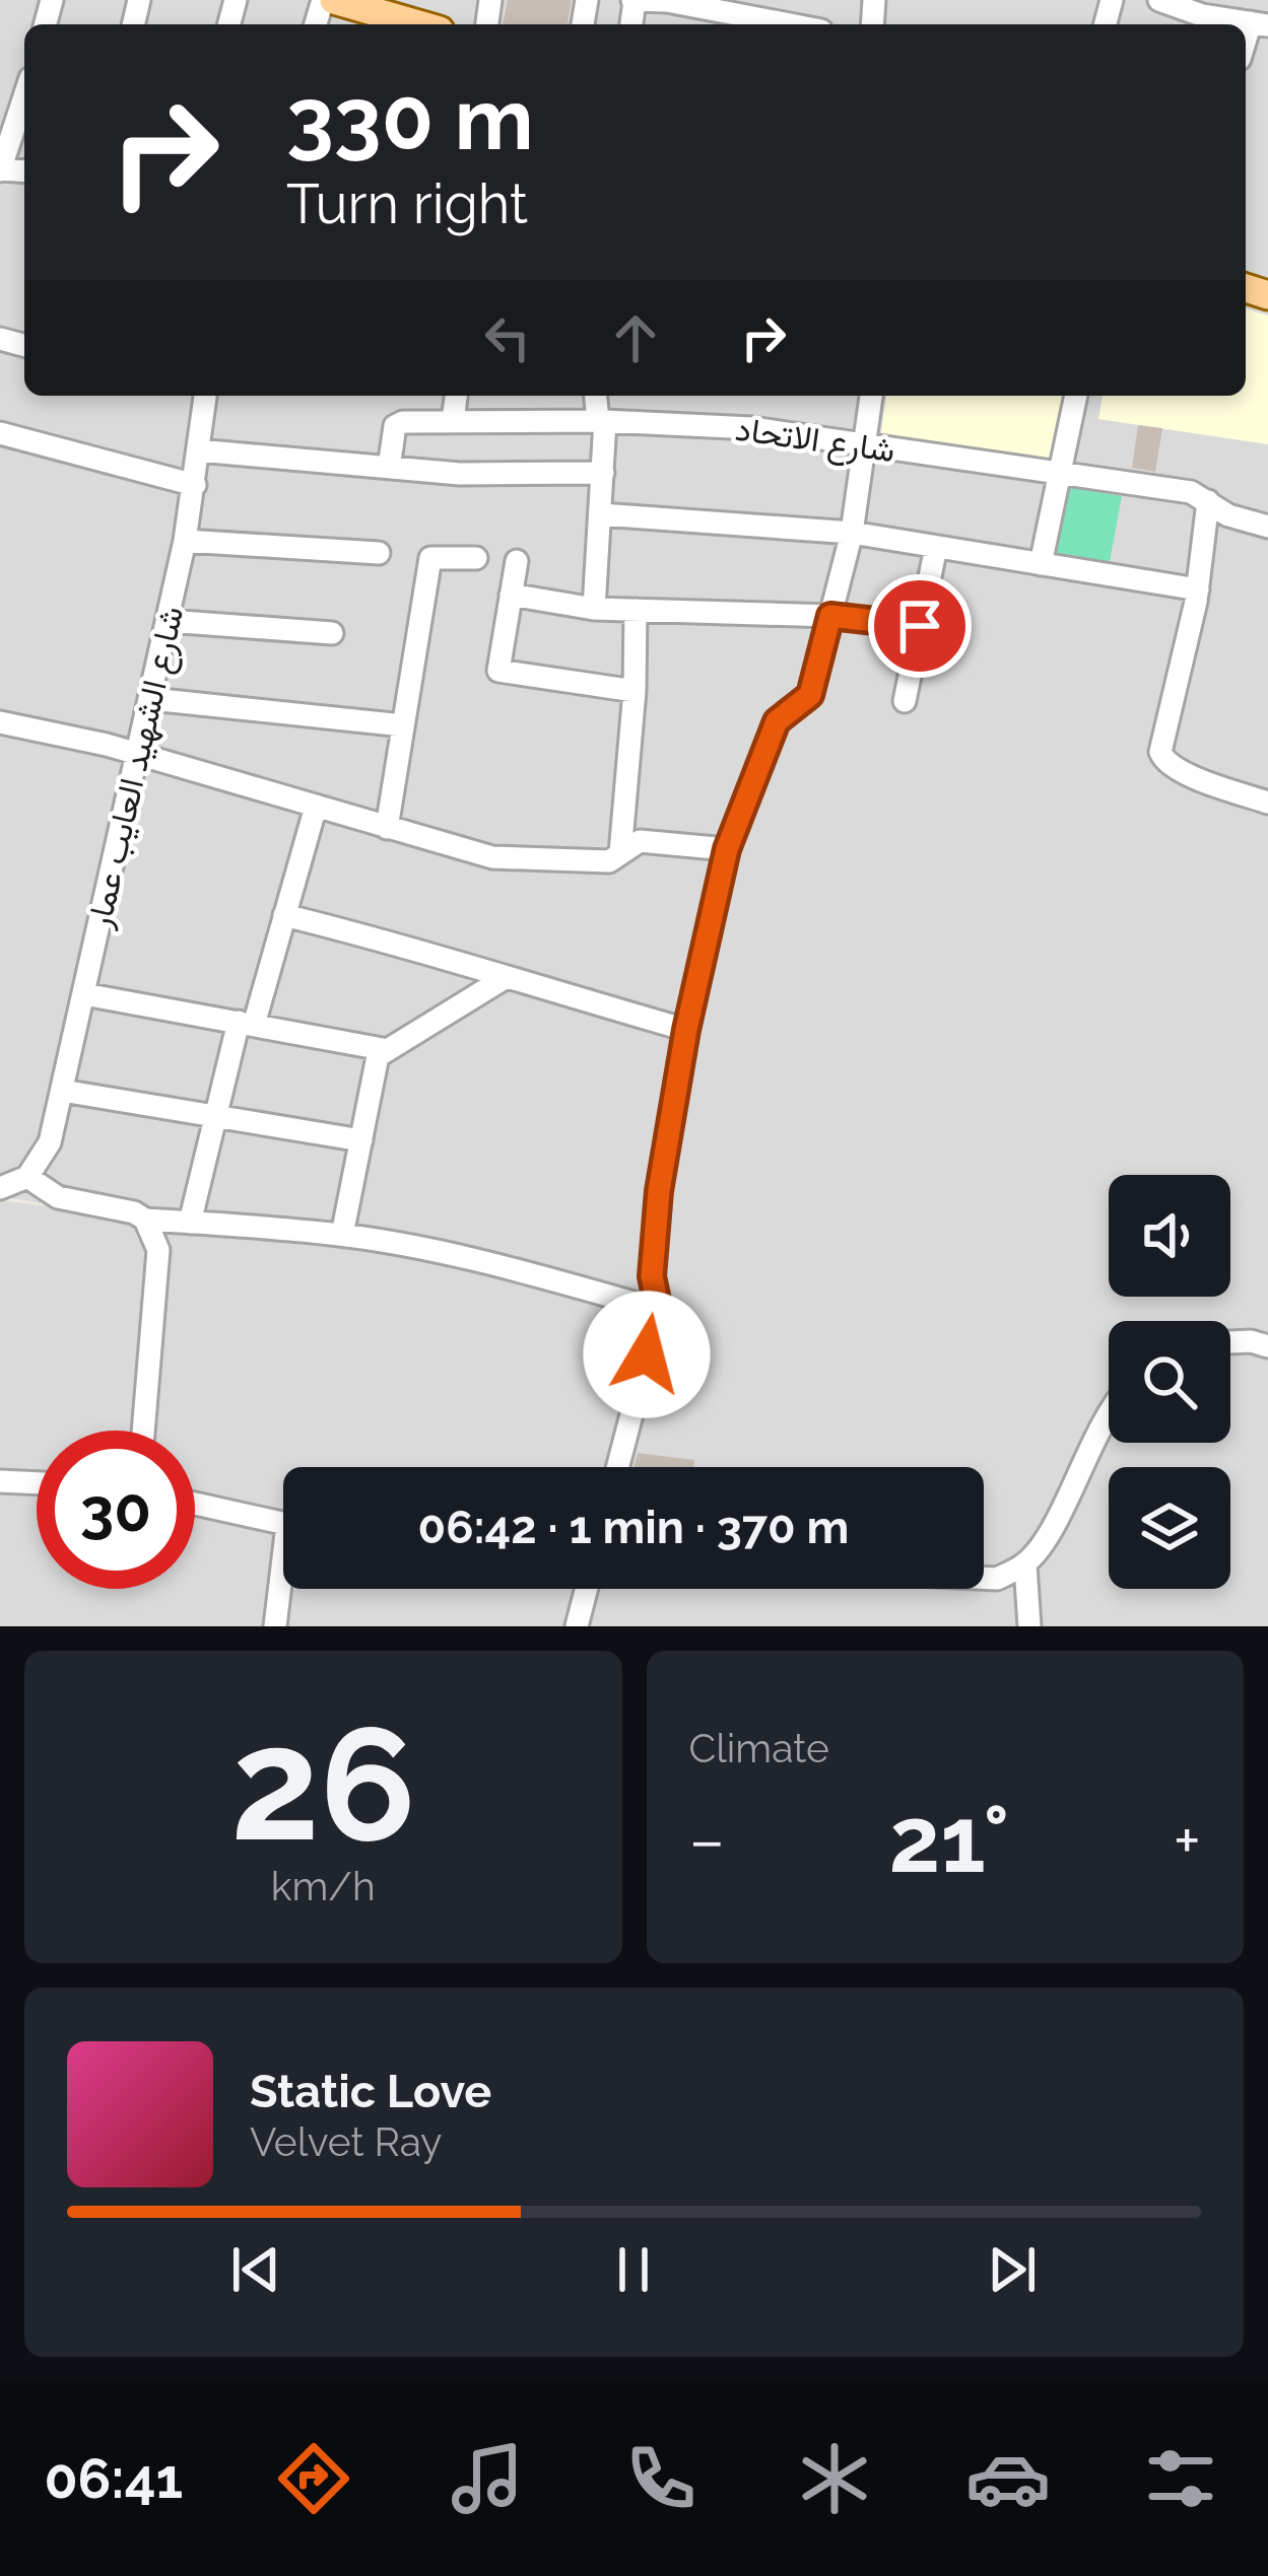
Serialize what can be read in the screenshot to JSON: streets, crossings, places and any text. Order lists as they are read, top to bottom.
{
  "streets": {
    "street": ["شارع الاتحاد", "شارع الشهيد العايب عمار"]
  },
  "page": {
    "turn": ["330 m", "Turn right"],
    "limit": "30",
    "trip": "06:42 · 1 min · 370 m",
    "tile": [
      ["26", "km/h"],
      "Climate"
    ],
    "heat": ["−", "21°", "+"],
    "song": ["Static Love", "Velvet Ray"],
    "tabs": "06:41"
  }
}
